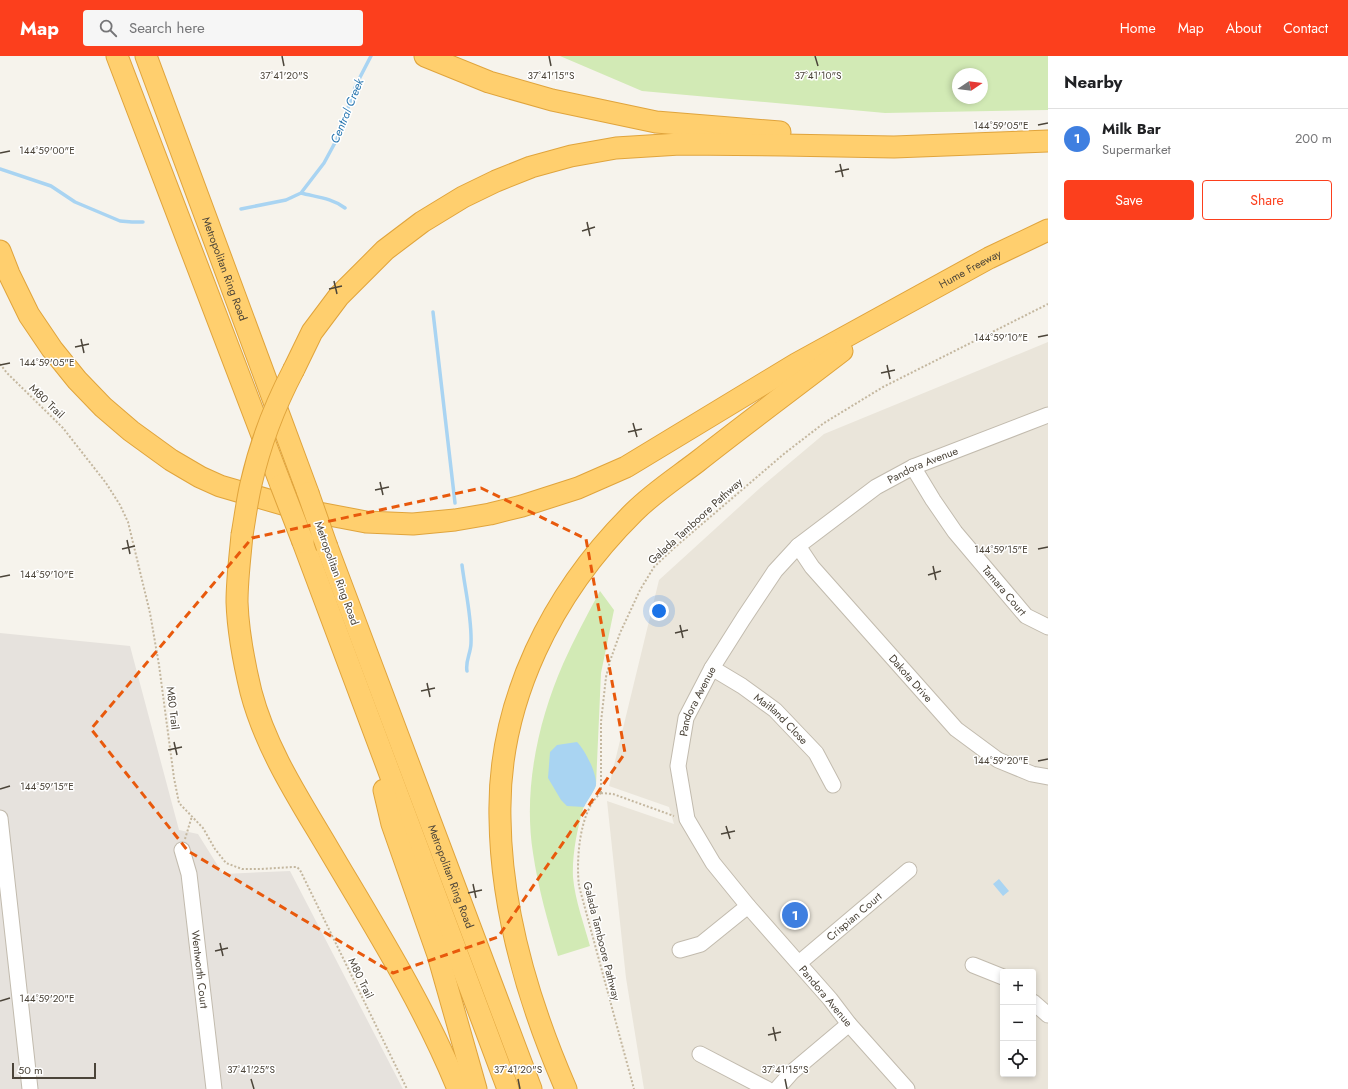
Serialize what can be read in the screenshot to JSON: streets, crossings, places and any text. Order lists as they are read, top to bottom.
{
  "streets": {
    "highway": ["Hume Freeway", "Metropolitan Ring Road"],
    "street": [
      "Pandora Avenue",
      "Tamara Court",
      "Dakota Drive",
      "Maitland Close",
      "Crispian Court",
      "Wentworth Court"
    ],
    "path": ["M80 Trail", "Galada Tamboore Pathway"]
  },
  "crossings": [
    ["Pandora Avenue", "Tamara Court"],
    ["Pandora Avenue", "Dakota Drive"],
    ["Pandora Avenue", "Maitland Close"],
    ["Pandora Avenue", "Crispian Court"]
  ],
  "water": ["Central Creek"],
  "scale_bar": "50 m",
  "north": "right",
  "page": {
    "header": "Map",
    "search": "Search here",
    "nav": [
      "Home",
      "Map",
      "About",
      "Contact"
    ],
    "heading": "Nearby",
    "list": [
      {
        "mark": "1",
        "name": "Milk Bar",
        "note": "Supermarket",
        "value": "200 m"
      }
    ],
    "buttons": ["Save", "Share"],
    "pins": "1",
    "map_buttons": ["+", "−"],
    "scale": "50 m"
  },
  "coordinates": [
    "37°41'10\"S",
    "37°41'20\"S",
    "37°41'15\"S",
    "144°59'05\"E",
    "144°59'00\"E",
    "144°59'10\"E",
    "144°59'15\"E",
    "144°59'20\"E",
    "37°41'25\"S"
  ]
}
